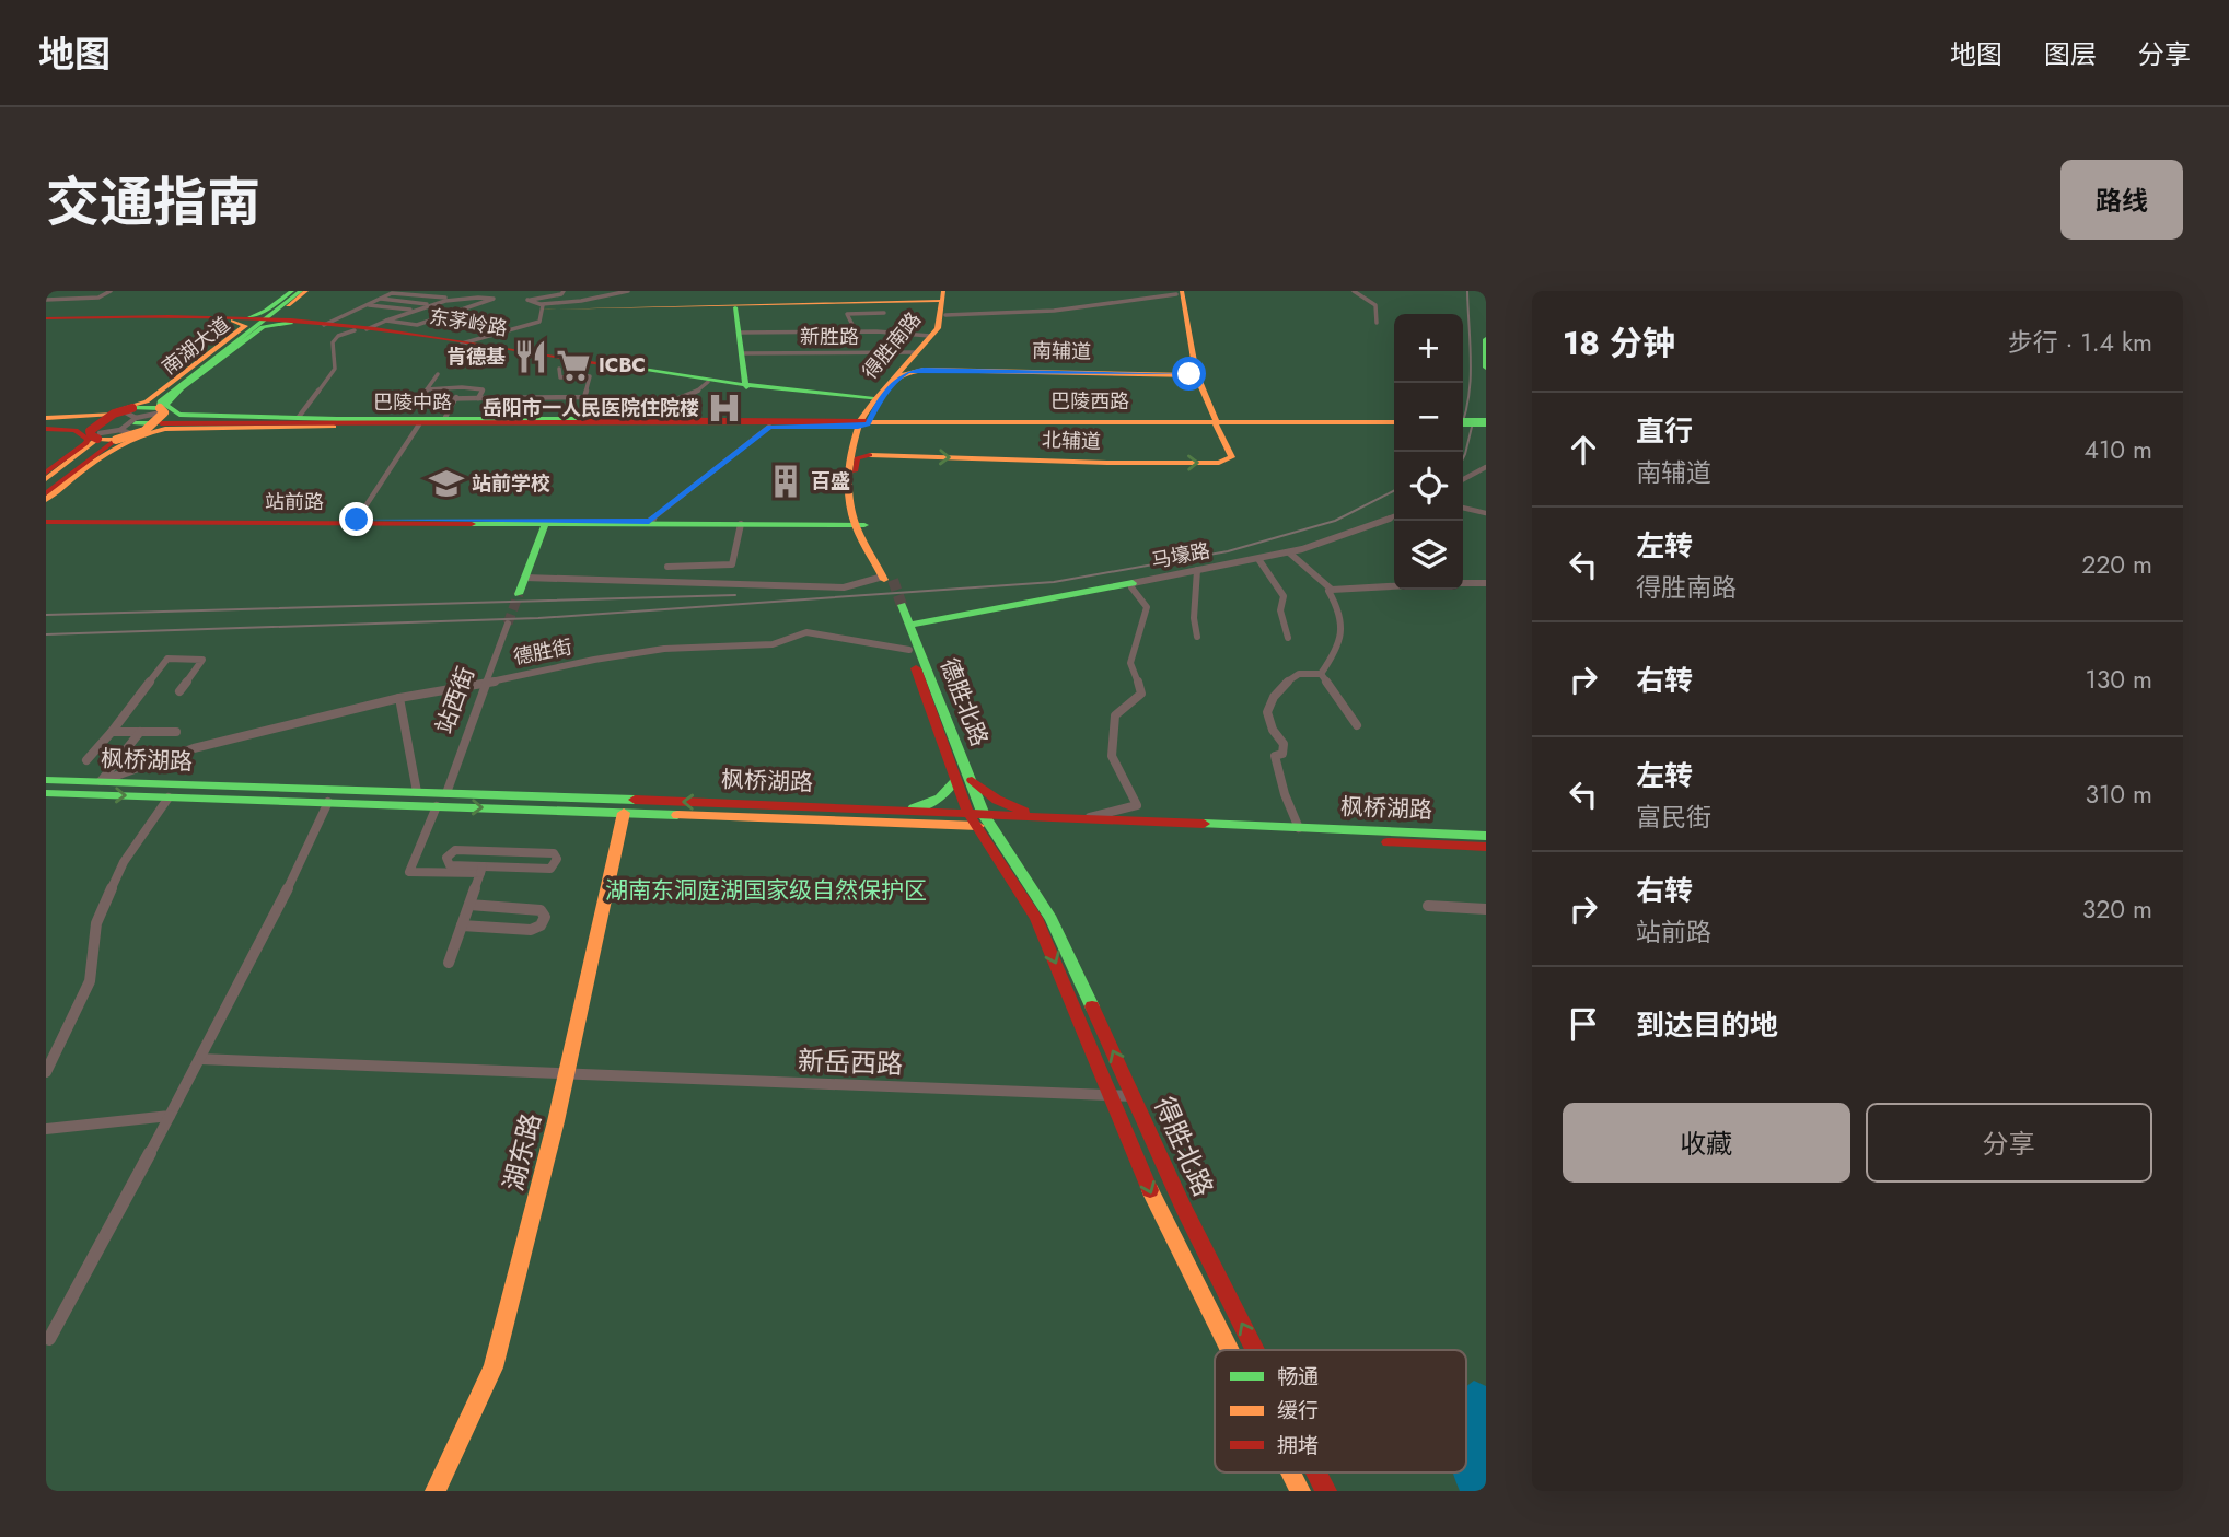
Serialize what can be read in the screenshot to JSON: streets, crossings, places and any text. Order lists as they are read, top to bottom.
{
  "streets": {
    "main road": [
      "东茅岭路",
      "南湖大道",
      "得胜南路",
      "南辅道",
      "巴陵西路",
      "巴陵中路",
      "北辅道",
      "站前路",
      "德胜北路",
      "枫桥湖路",
      "得胜北路",
      "湖东路"
    ],
    "street": [
      "新胜路",
      "马壕路",
      "德胜街",
      "站西街",
      "新岳西路"
    ]
  },
  "crossings": [
    ["东茅岭路", "南湖大道"],
    ["东茅岭路", "得胜南路"],
    ["新胜路", "得胜南路"],
    ["南湖大道", "巴陵中路"],
    ["得胜南路", "南辅道"],
    ["得胜南路", "巴陵西路"],
    ["得胜南路", "巴陵中路"],
    ["得胜南路", "北辅道"],
    ["巴陵西路", "巴陵中路"],
    ["巴陵西路", "北辅道"],
    ["巴陵中路", "北辅道"],
    ["马壕路", "枫桥湖路"],
    ["德胜街", "站西街"],
    ["德胜街", "德胜北路"],
    ["德胜街", "枫桥湖路"],
    ["站西街", "枫桥湖路"],
    ["德胜北路", "枫桥湖路"],
    ["德胜北路", "得胜北路"],
    ["枫桥湖路", "得胜北路"],
    ["枫桥湖路", "湖东路"],
    ["新岳西路", "得胜北路"],
    ["新岳西路", "湖东路"]
  ],
  "one_way": ["北辅道"],
  "parks": ["湖南东洞庭湖国家级自然保护区"],
  "places": {
    "restaurant": ["肯德基"],
    "supermarket": ["ICBC"],
    "hospital": ["岳阳市一人民医院住院楼"],
    "building": ["百盛"],
    "school or university": ["站前学校"]
  },
  "legend": ["畅通", "缓行", "拥堵"],
  "page": {
    "header": "地图",
    "nav": ["地图", "图层", "分享"],
    "title": "交通指南",
    "buttons": [
      "路线",
      ["收藏", "分享"]
    ],
    "heading": ["18 分钟", "步行 · 1.4 km"],
    "map_buttons": ["+", "−"],
    "list": [
      ["直行", "南辅道", "410 m"],
      ["左转", "得胜南路", "220 m"],
      ["右转", "130 m"],
      ["左转", "富民街", "310 m"],
      ["右转", "站前路", "320 m"],
      "到达目的地"
    ]
  }
}
